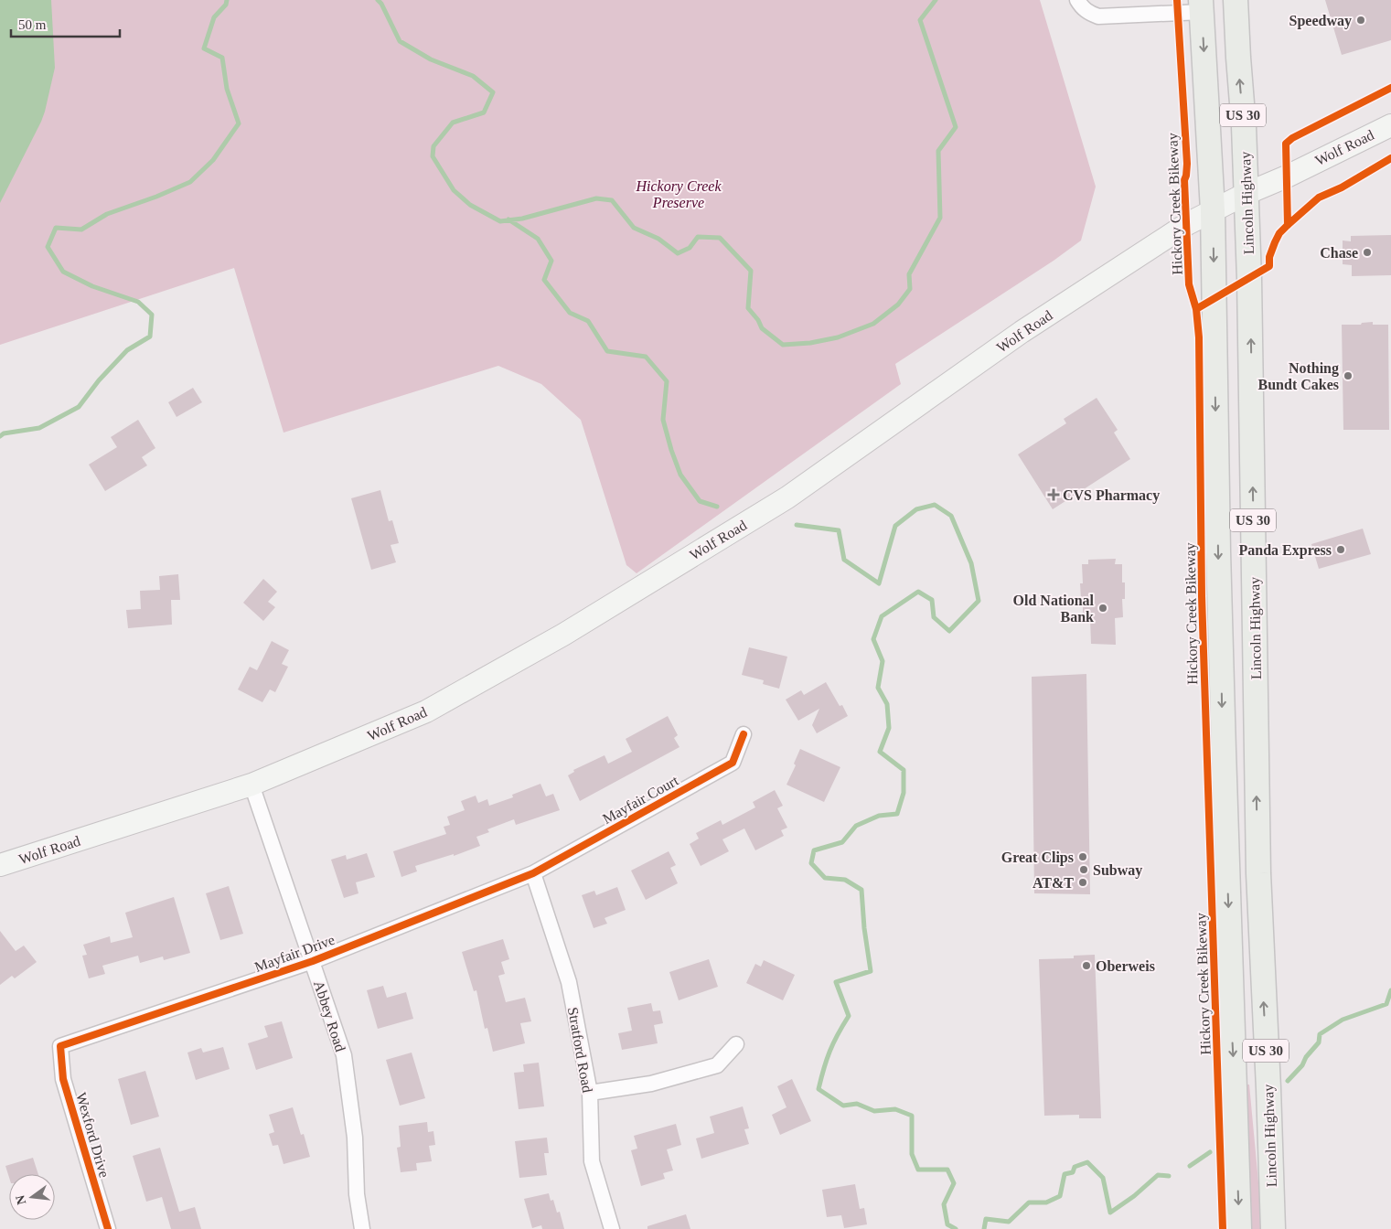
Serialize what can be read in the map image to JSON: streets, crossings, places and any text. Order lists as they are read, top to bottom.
{
  "streets": {
    "main road": ["US 30", "Wolf Road", "Lincoln Highway"],
    "street": [
      "Mayfair Court",
      "Mayfair Drive",
      "Abbey Road",
      "Stratford Road",
      "Wexford Drive"
    ],
    "cycle path": ["Hickory Creek Bikeway"]
  },
  "crossings": [
    ["US 30", "Wolf Road"],
    ["Wolf Road", "Lincoln Highway"],
    ["Wolf Road", "Abbey Road"],
    ["Mayfair Court", "Mayfair Drive"],
    ["Mayfair Court", "Stratford Road"],
    ["Mayfair Drive", "Abbey Road"],
    ["Mayfair Drive", "Stratford Road"],
    ["Mayfair Drive", "Wexford Drive"]
  ],
  "parks": ["Hickory Creek Preserve"],
  "places": {
    "other": [
      "Speedway",
      "Chase",
      "Nothing Bundt Cakes",
      "Panda Express",
      "Old National Bank",
      "Great Clips",
      "Subway",
      "AT&T",
      "Oberweis"
    ],
    "health": ["CVS Pharmacy"]
  },
  "scale_bar": "50 m",
  "north": "left"
}
